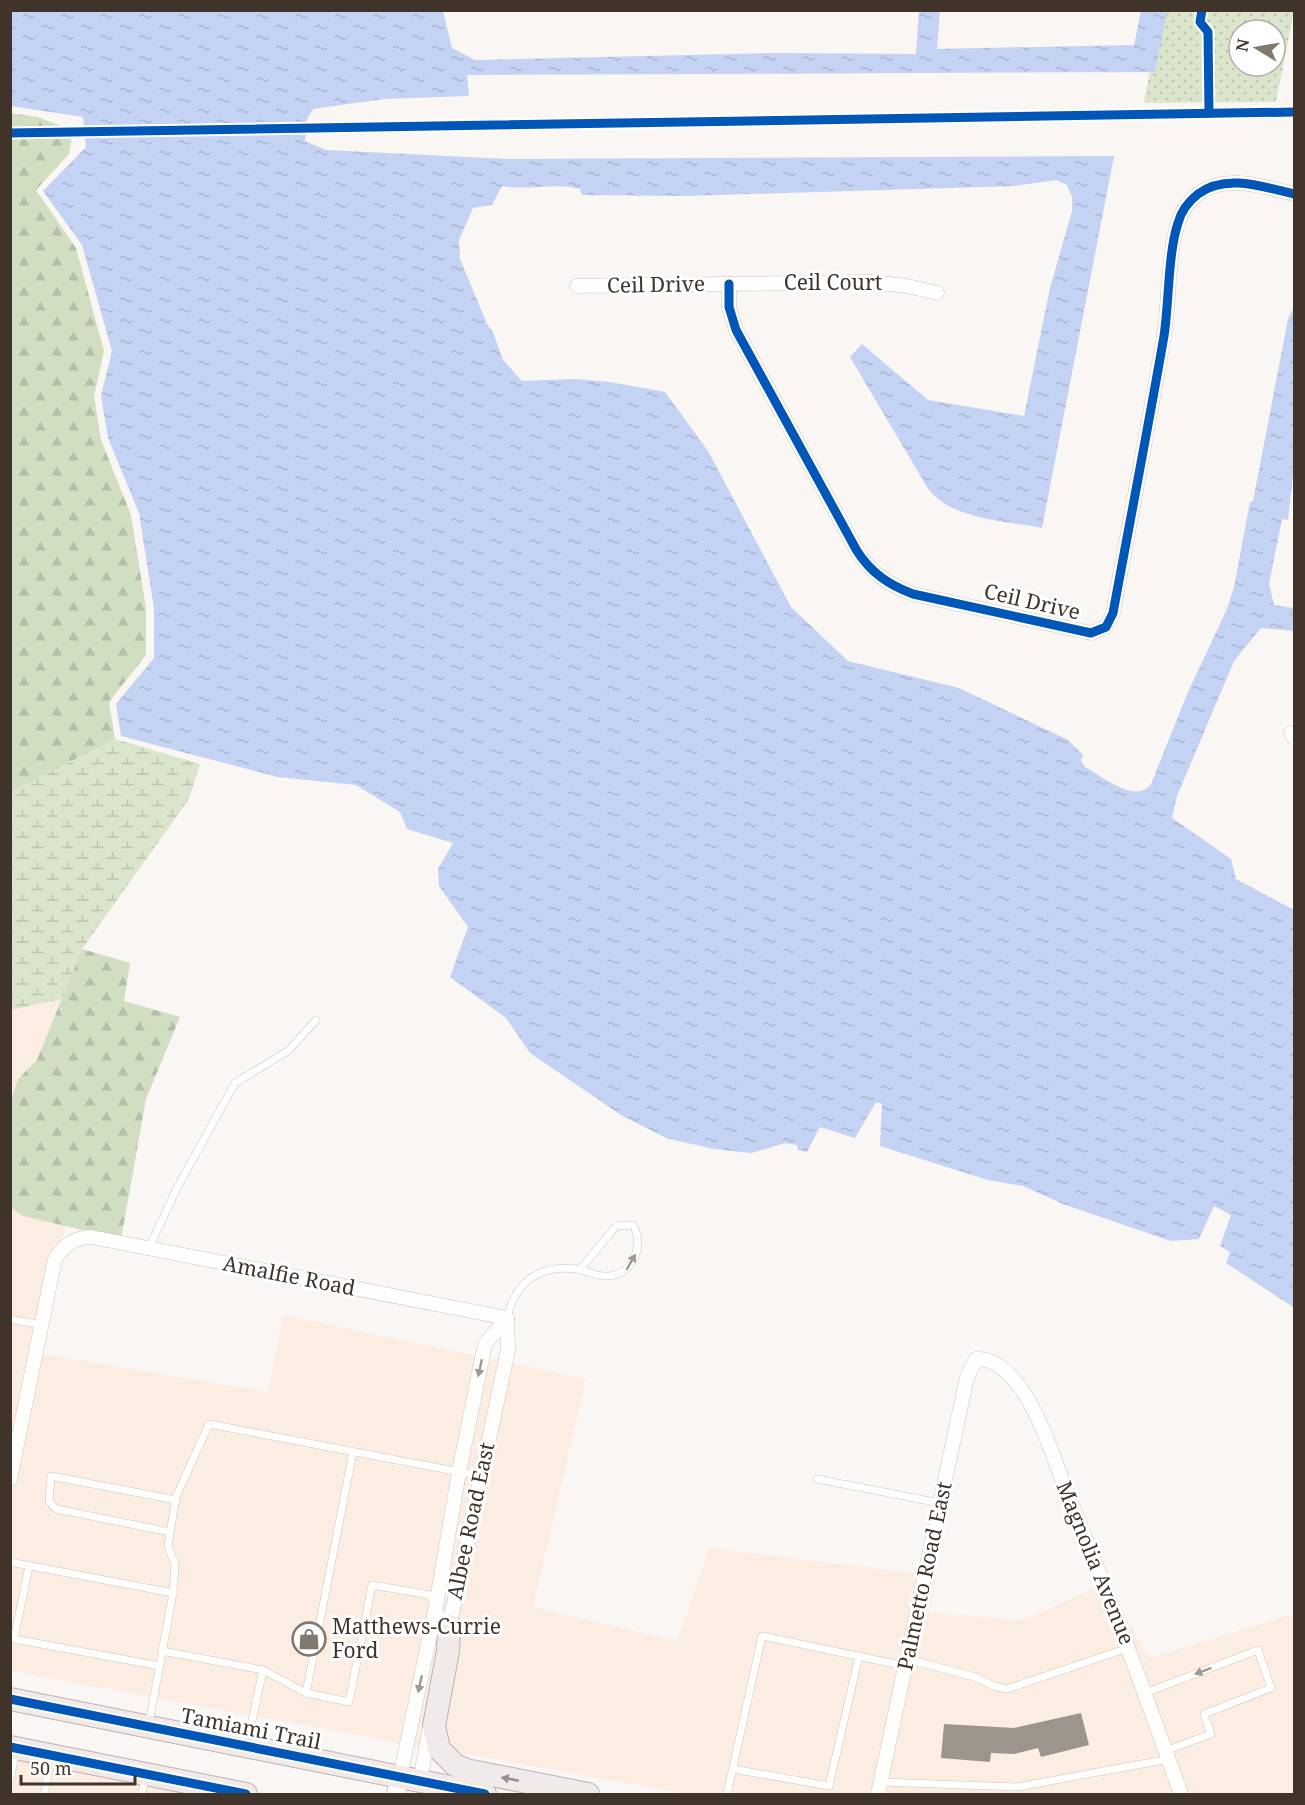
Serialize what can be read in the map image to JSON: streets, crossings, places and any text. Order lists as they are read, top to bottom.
{
  "streets": {
    "main road": ["Tamiami Trail"],
    "street": [
      "Ceil Court",
      "Ceil Drive",
      "Amalfie Road",
      "Albee Road East",
      "Magnolia Avenue",
      "Palmetto Road East"
    ]
  },
  "crossings": [
    ["Ceil Court", "Ceil Drive"],
    ["Amalfie Road", "Albee Road East"],
    ["Albee Road East", "Tamiami Trail"],
    ["Magnolia Avenue", "Palmetto Road East"]
  ],
  "places": {
    "shop": ["Matthews-Currie Ford"]
  },
  "scale_bar": "50 m",
  "north": "left"
}
